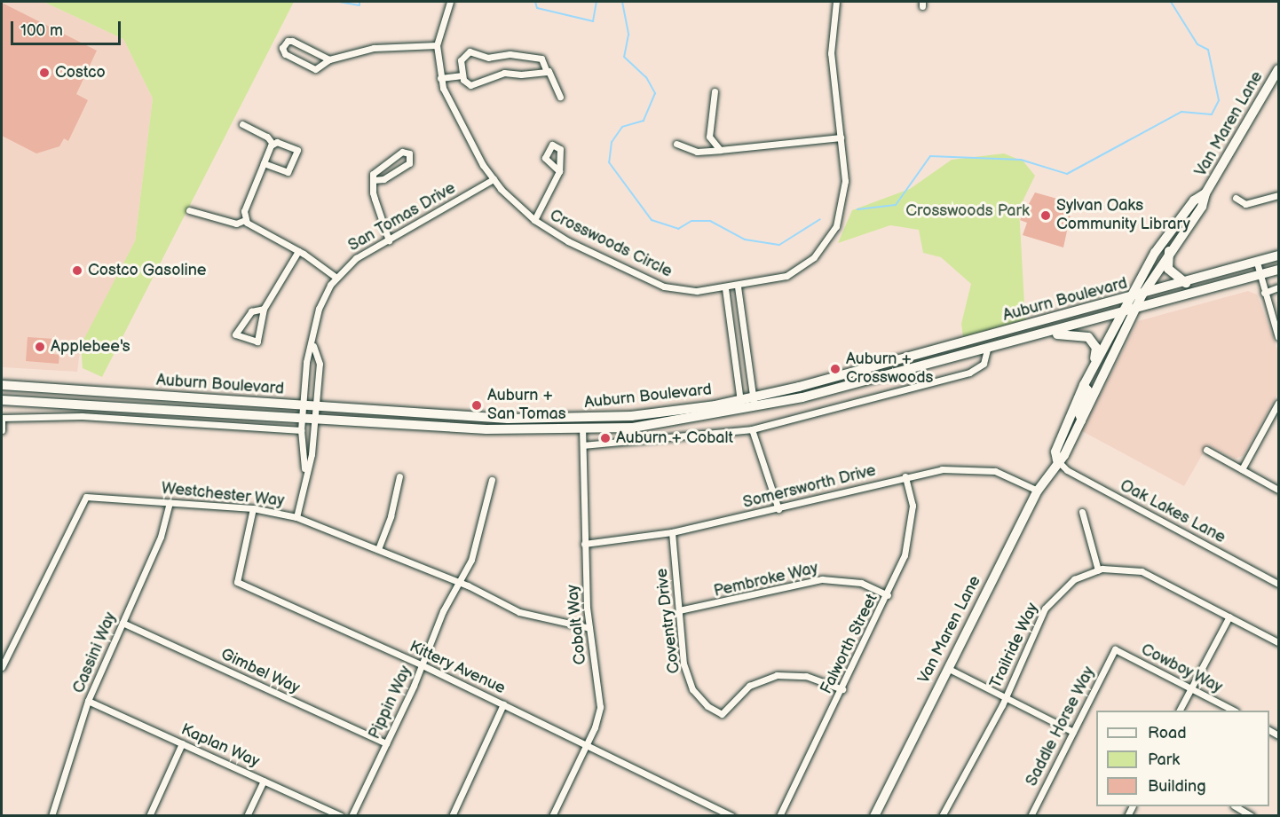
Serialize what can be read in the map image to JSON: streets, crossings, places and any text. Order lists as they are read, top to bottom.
{
  "streets": {
    "main road": ["Van Maren Lane", "Auburn Boulevard"],
    "street": [
      "San Tomas Drive",
      "Crosswoods Circle",
      "Somersworth Drive",
      "Westchester Way",
      "Oak Lakes Lane",
      "Pembroke Way",
      "Coventry Drive",
      "Cobalt Way",
      "Falworth Street",
      "Trailride Way",
      "Cassini Way",
      "Kittery Avenue",
      "Cowboy Way",
      "Gimbel Way",
      "Pippin Way",
      "Saddle Horse Way",
      "Kaplan Way"
    ]
  },
  "crossings": [
    ["Van Maren Lane", "Auburn Boulevard"],
    ["Van Maren Lane", "Somersworth Drive"],
    ["Van Maren Lane", "Oak Lakes Lane"],
    ["San Tomas Drive", "Crosswoods Circle"],
    ["San Tomas Drive", "Auburn Boulevard"],
    ["San Tomas Drive", "Westchester Way"],
    ["Auburn Boulevard", "Cobalt Way"],
    ["Somersworth Drive", "Coventry Drive"],
    ["Somersworth Drive", "Cobalt Way"],
    ["Somersworth Drive", "Falworth Street"],
    ["Westchester Way", "Cobalt Way"],
    ["Westchester Way", "Cassini Way"],
    ["Westchester Way", "Kittery Avenue"],
    ["Westchester Way", "Pippin Way"],
    ["Pembroke Way", "Coventry Drive"],
    ["Pembroke Way", "Falworth Street"],
    ["Coventry Drive", "Falworth Street"],
    ["Cobalt Way", "Kittery Avenue"],
    ["Cassini Way", "Gimbel Way"],
    ["Cassini Way", "Kaplan Way"],
    ["Kittery Avenue", "Pippin Way"],
    ["Cowboy Way", "Saddle Horse Way"],
    ["Gimbel Way", "Pippin Way"]
  ],
  "parks": ["Crosswoods Park"],
  "places": [
    "Costco",
    "Sylvan Oaks Community Library",
    "Costco Gasoline",
    "Applebee's",
    "Auburn + Crosswoods",
    "Auburn + San Tomas",
    "Auburn + Cobalt"
  ],
  "legend": ["Road", "Park", "Building"],
  "scale_bar": "100 m"
}
